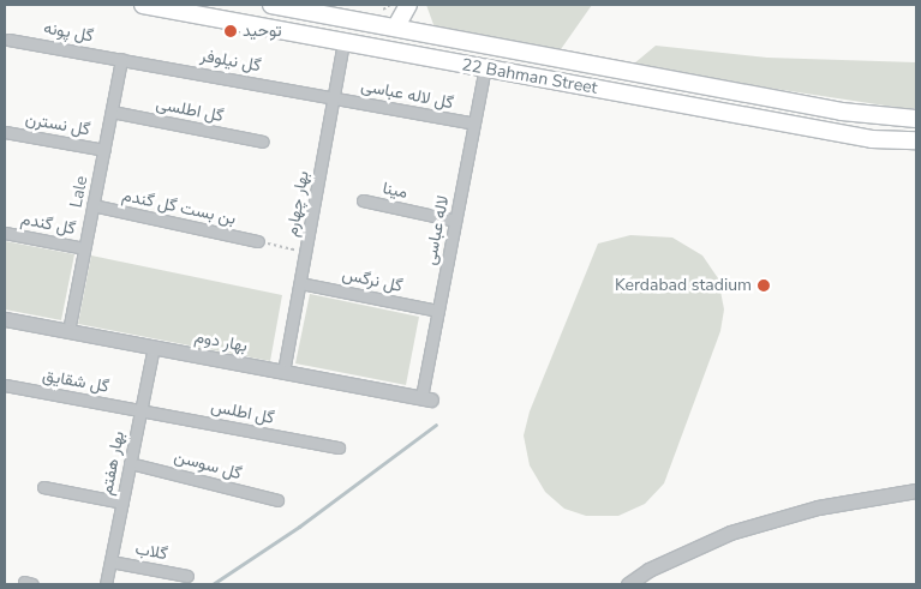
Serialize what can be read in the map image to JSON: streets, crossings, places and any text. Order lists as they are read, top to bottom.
{
  "streets": {
    "main road": ["22 Bahman Street"],
    "street": [
      "گل پونه",
      "گل نیلوفر",
      "گل لاله عباسی",
      "گل اطلسی",
      "گل نسترن",
      "مینا",
      "Lale",
      "بهار چهارم",
      "بن بست گل گندم",
      "گل گندم",
      "لاله عباسی",
      "گل نرگس",
      "بهار دوم",
      "گل شقایق",
      "گل اطلس",
      "بهار هفتم",
      "گل سوسن",
      "گلاب"
    ]
  },
  "crossings": [
    ["گل پونه", "گل نیلوفر"],
    ["گل پونه", "Lale"],
    ["گل نیلوفر", "گل لاله عباسی"],
    ["گل نیلوفر", "Lale"],
    ["گل نیلوفر", "بهار چهارم"],
    ["22 Bahman Street", "بهار چهارم"],
    ["22 Bahman Street", "لاله عباسی"],
    ["گل لاله عباسی", "بهار چهارم"],
    ["گل لاله عباسی", "لاله عباسی"],
    ["گل اطلسی", "Lale"],
    ["گل نسترن", "Lale"],
    ["مینا", "لاله عباسی"],
    ["Lale", "بن بست گل گندم"],
    ["Lale", "گل گندم"],
    ["Lale", "بهار دوم"],
    ["بهار چهارم", "گل نرگس"],
    ["بهار چهارم", "بهار دوم"],
    ["لاله عباسی", "گل نرگس"],
    ["لاله عباسی", "بهار دوم"],
    ["بهار دوم", "بهار هفتم"],
    ["گل شقایق", "گل اطلس"],
    ["گل شقایق", "بهار هفتم"],
    ["گل اطلس", "بهار هفتم"],
    ["بهار هفتم", "گل سوسن"],
    ["بهار هفتم", "گلاب"]
  ],
  "places": ["توحید", "Kerdabad stadium"]
}
